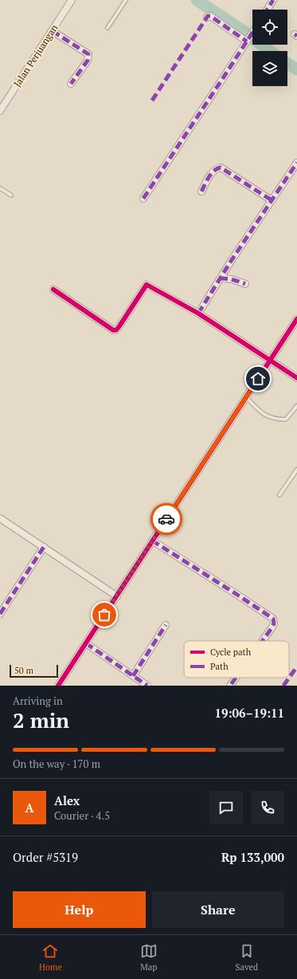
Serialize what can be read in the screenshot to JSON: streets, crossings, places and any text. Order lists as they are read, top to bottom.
{
  "streets": {
    "street": ["Jalan Perjuangan"]
  },
  "legend": ["Cycle path", "Path"],
  "scale_bar": "50 m",
  "page": {
    "scale": "50 m",
    "heading": ["2 min", "Arriving in", "19:06–19:11"],
    "panel": [
      "Alex",
      "Courier · 4.5",
      "Order #5319",
      "Rp 133,000"
    ],
    "bar": "On the way · 170 m",
    "round": "A",
    "buttons": ["Help", "Share"],
    "tabs": ["Home", "Map", "Saved"]
  }
}
